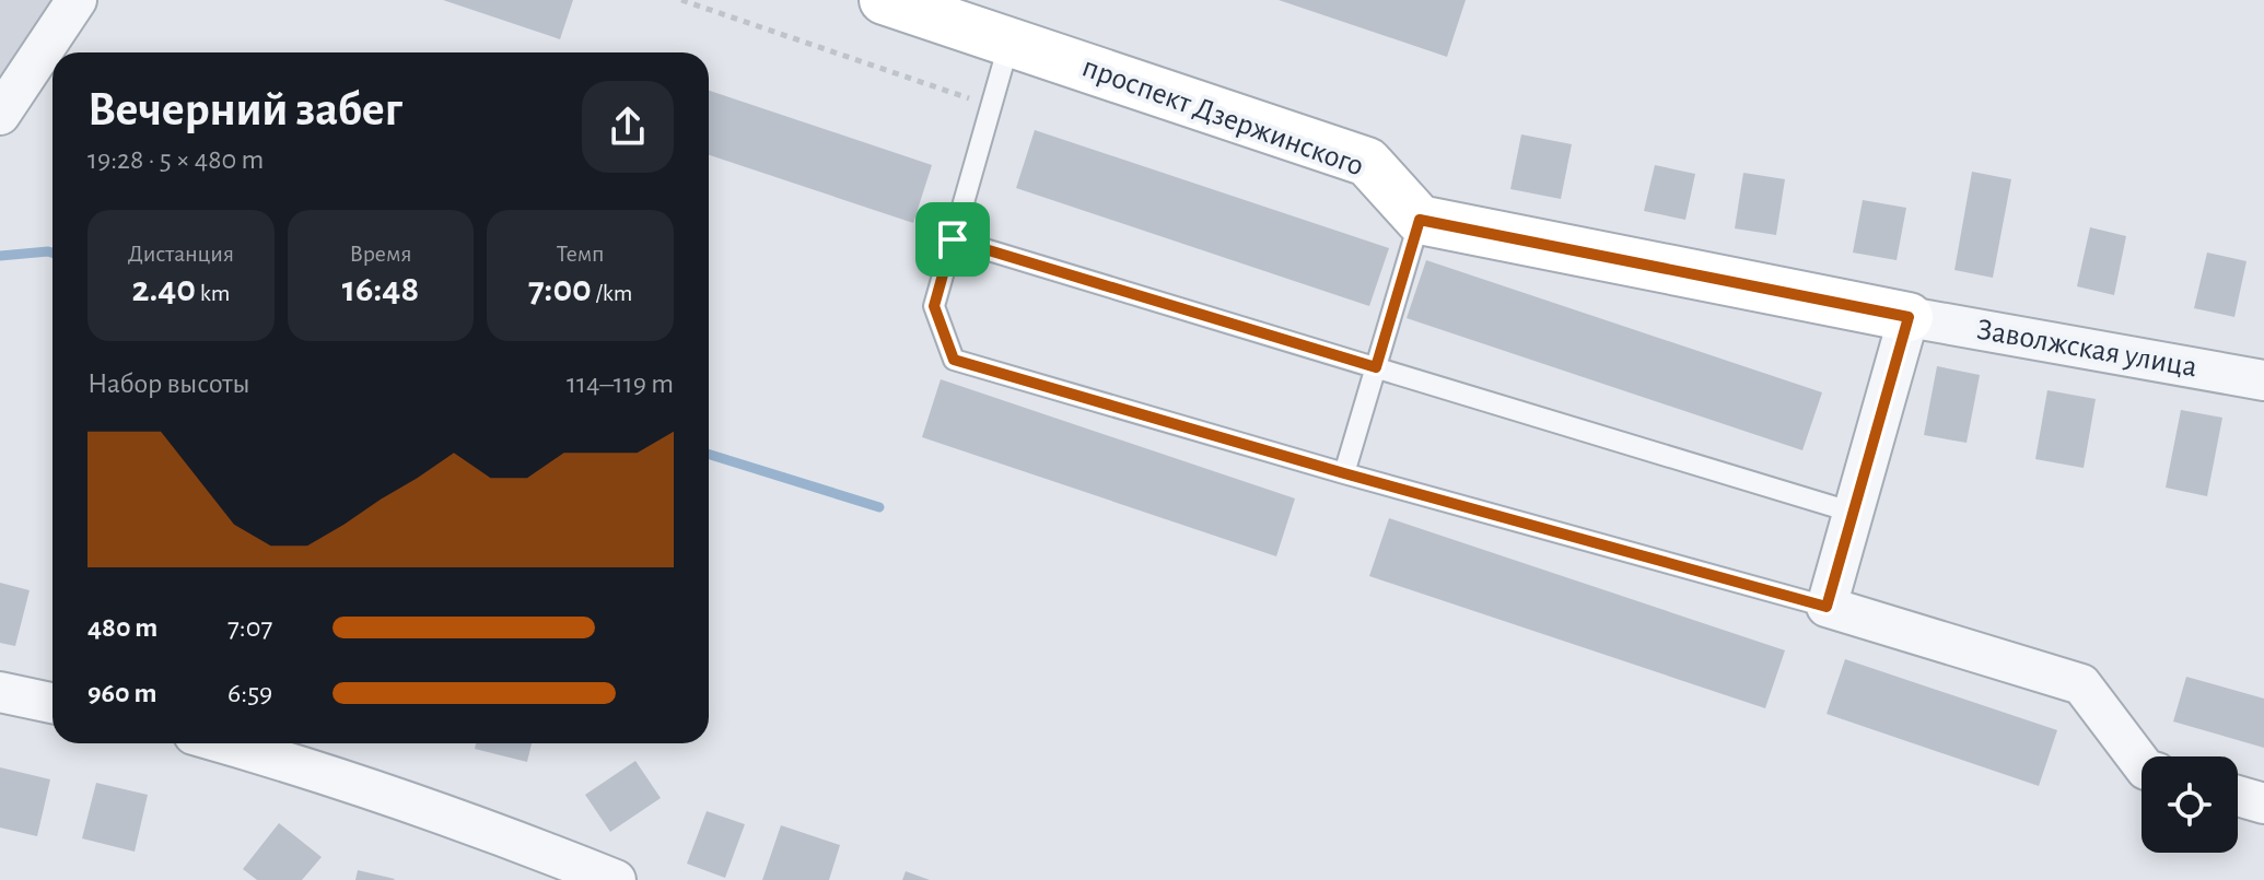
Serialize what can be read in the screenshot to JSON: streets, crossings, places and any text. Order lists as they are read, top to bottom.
{
  "streets": {
    "street": ["проспект Дзержинского", "Заволжская улица"]
  },
  "page": {
    "heading": ["Вечерний забег", "19:28 · 5 × 480 m"],
    "stats": [
      ["Дистанция", "2.40 km"],
      ["Время", "16:48"],
      ["Темп", "7:00 /km"]
    ],
    "chart": ["Набор высоты", "114–119 m"],
    "list": [
      {
        "name": "480 m",
        "note": "7:07"
      },
      {
        "name": "960 m",
        "note": "6:59"
      }
    ]
  }
}
